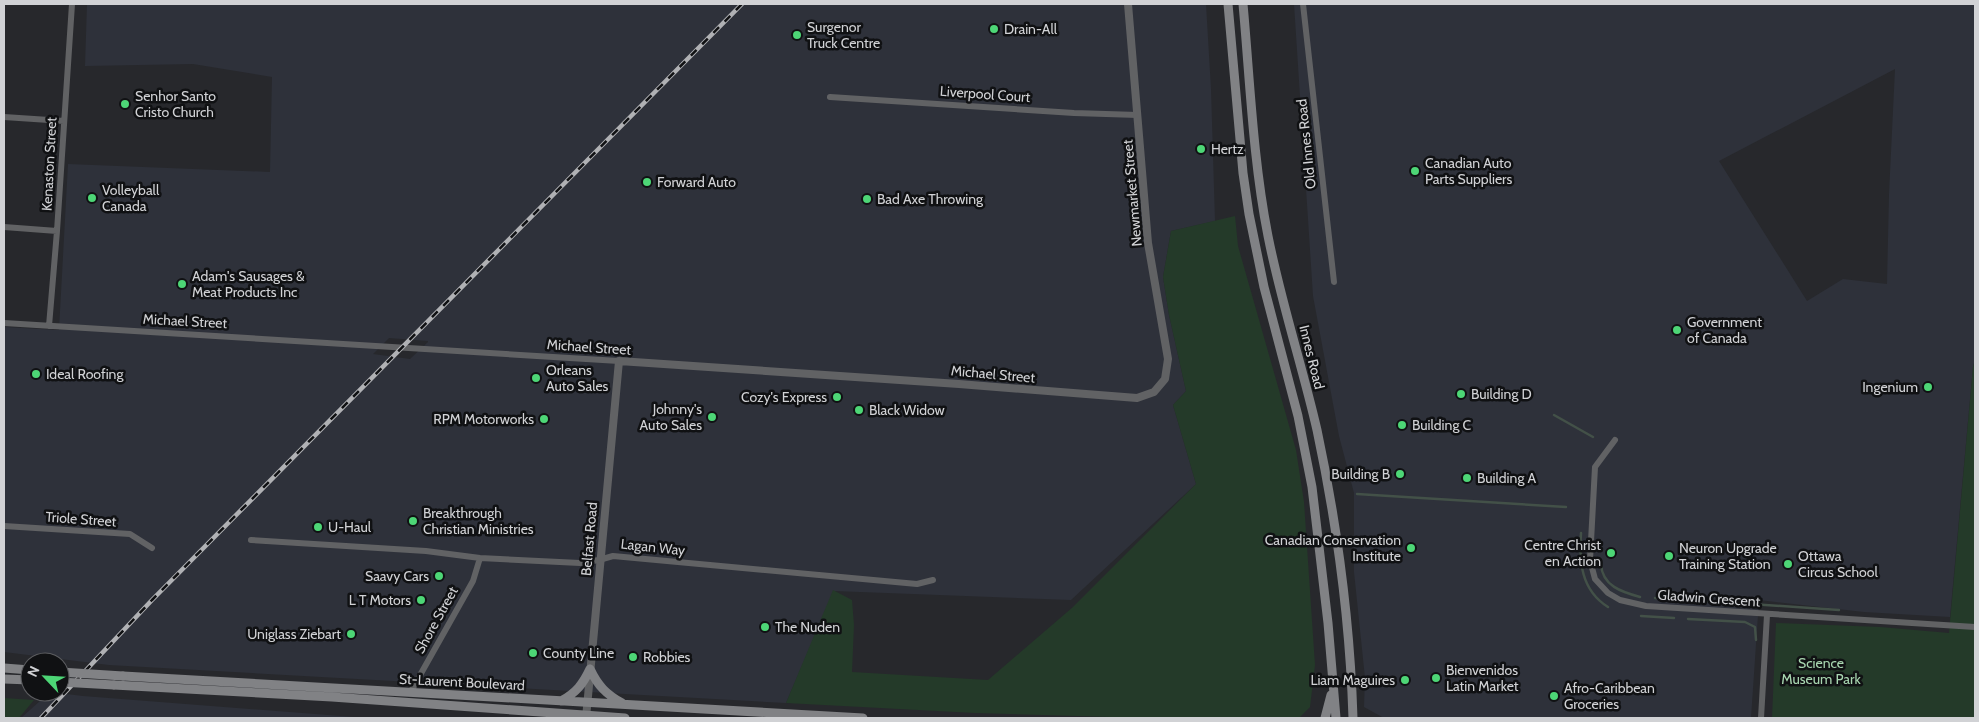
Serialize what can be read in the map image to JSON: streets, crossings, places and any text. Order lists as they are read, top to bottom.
{
  "streets": {
    "main road": ["Innes Road", "St-Laurent Boulevard"],
    "street": [
      "Liverpool Court",
      "Old Innes Road",
      "Kenaston Street",
      "Newmarket Street",
      "Michael Street",
      "Triole Street",
      "Belfast Road",
      "Lagan Way",
      "Gladwin Crescent",
      "Shore Street"
    ]
  },
  "crossings": [
    ["Liverpool Court", "Newmarket Street"],
    ["Kenaston Street", "Michael Street"],
    ["Newmarket Street", "Michael Street"],
    ["Michael Street", "Belfast Road"],
    ["Belfast Road", "Lagan Way"],
    ["Belfast Road", "St-Laurent Boulevard"],
    ["Lagan Way", "Shore Street"],
    ["Shore Street", "St-Laurent Boulevard"]
  ],
  "parks": ["Science Museum Park"],
  "places": [
    "Drain-All",
    "Surgenor Truck Centre",
    "Senhor Santo Cristo Church",
    "Hertz",
    "Canadian Auto Parts Suppliers",
    "Forward Auto",
    "Volleyball Canada",
    "Bad Axe Throwing",
    "Adam's Sausages & Meat Products Inc",
    "Government of Canada",
    "Ideal Roofing",
    "Orleans Auto Sales",
    "Ingenium",
    "Building D",
    "Cozy's Express",
    "Black Widow",
    "Johnny's Auto Sales",
    "RPM Motorworks",
    "Building C",
    "Building B",
    "Building A",
    "Breakthrough Christian Ministries",
    "U-Haul",
    "Canadian Conservation Institute",
    "Centre Christ en Action",
    "Neuron Upgrade Training Station",
    "Ottawa Circus School",
    "Saavy Cars",
    "L T Motors",
    "The Nuden",
    "Uniglass Ziebart",
    "County Line",
    "Robbies",
    "Bienvenidos Latin Market",
    "Liam Maguires",
    "Afro-Caribbean Groceries"
  ],
  "north": "top left"
}
